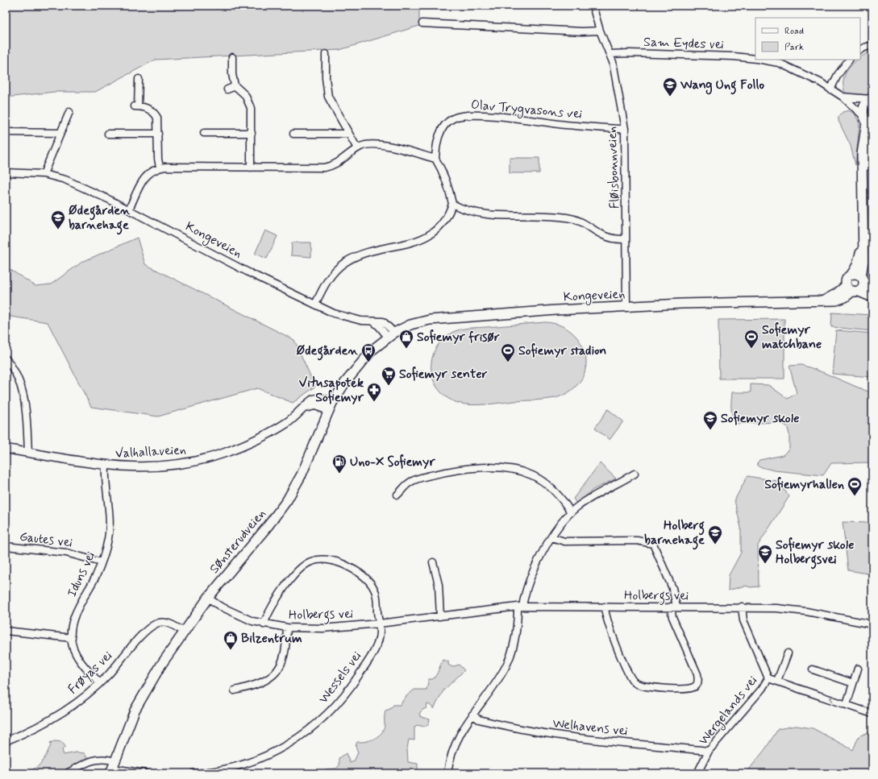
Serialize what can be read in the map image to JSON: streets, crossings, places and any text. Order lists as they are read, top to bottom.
{
  "streets": {
    "main road": ["Kongeveien", "Sønsterudveien"],
    "street": [
      "Sam Eydes vei",
      "Olav Trygvasons vei",
      "Fløisbonnveien",
      "Valhallaveien",
      "Gautes vei",
      "Iduns vei",
      "Holbergs vei",
      "Frøyas vei",
      "Wessels vei",
      "Wergelands vei",
      "Welhavens vei"
    ]
  },
  "crossings": [
    ["Sam Eydes vei", "Fløisbonnveien"],
    ["Olav Trygvasons vei", "Fløisbonnveien"],
    ["Fløisbonnveien", "Kongeveien"],
    ["Kongeveien", "Sønsterudveien"],
    ["Valhallaveien", "Sønsterudveien"],
    ["Valhallaveien", "Iduns vei"],
    ["Gautes vei", "Iduns vei"],
    ["Sønsterudveien", "Holbergs vei"],
    ["Sønsterudveien", "Frøyas vei"],
    ["Iduns vei", "Frøyas vei"],
    ["Holbergs vei", "Wessels vei"],
    ["Holbergs vei", "Wergelands vei"],
    ["Wergelands vei", "Welhavens vei"]
  ],
  "places": {
    "school or university": [
      "Wang Ung Follo",
      "Ødegården barnehage",
      "Sofiemyr skole",
      "Holberg barnehage",
      "Sofiemyr skole Holbergsvei"
    ],
    "shop": ["Sofiemyr frisør", "Bilzentrum"],
    "sports": ["Sofiemyr matchbane", "Sofiemyr stadion", "Sofiemyrhallen"],
    "bus stop": ["Ødegården"],
    "supermarket": ["Sofiemyr senter"],
    "pharmacy": ["Vitusapotek Sofiemyr"],
    "fuel station": ["Uno-X Sofiemyr"]
  },
  "legend": ["Road", "Park"]
}
